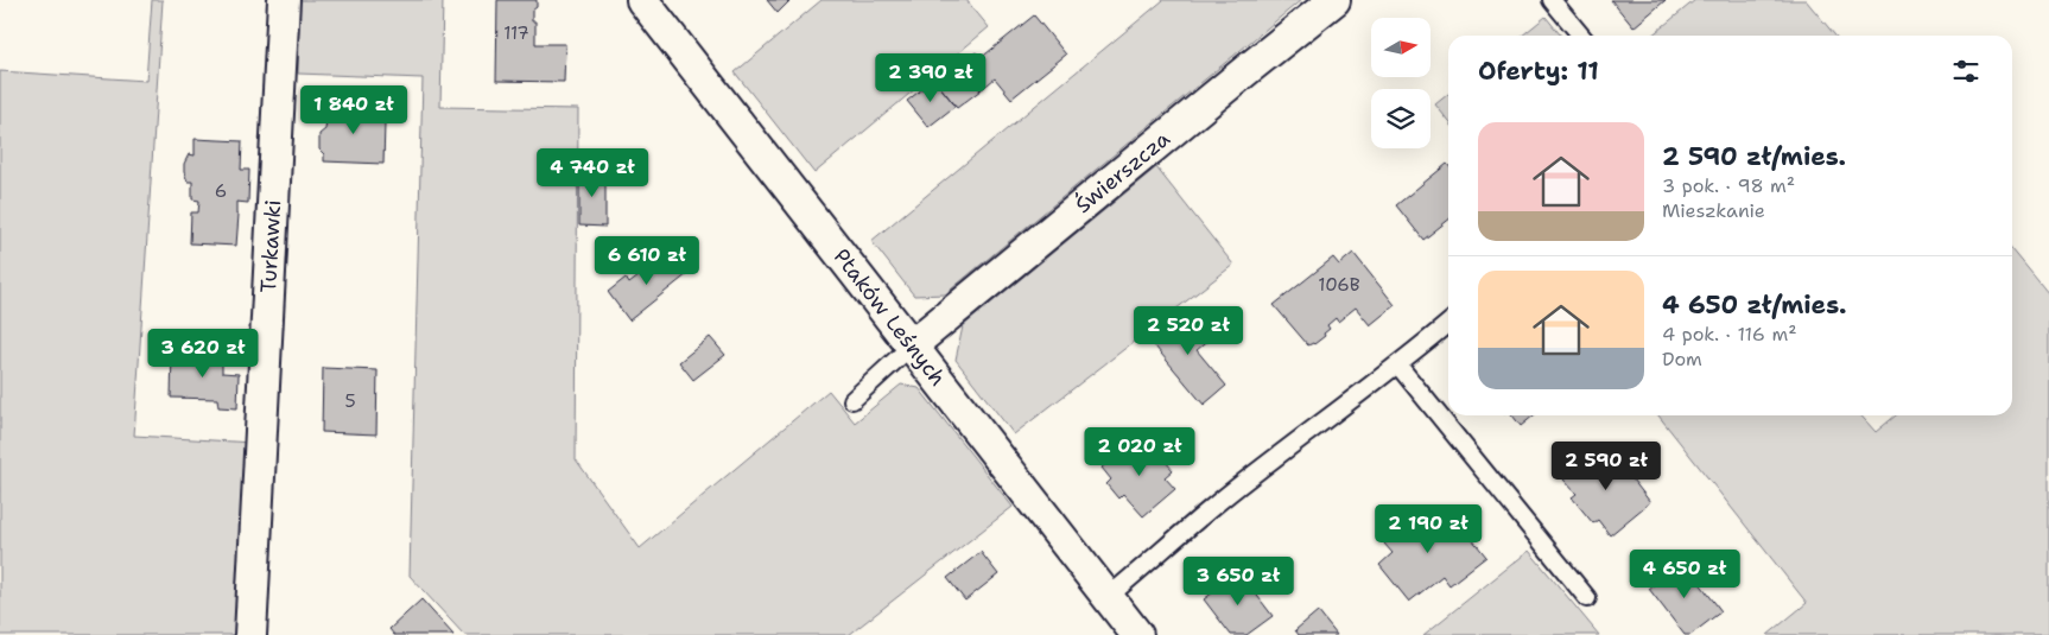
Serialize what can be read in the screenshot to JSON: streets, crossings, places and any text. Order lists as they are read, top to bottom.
{
  "streets": {
    "street": ["Świerszcza", "Turkawki", "Ptaków Leśnych"]
  },
  "crossings": [
    ["Świerszcza", "Ptaków Leśnych"]
  ],
  "house_numbers": [
    "117",
    "6",
    "106B",
    "5"
  ],
  "north": "right",
  "page": {
    "heading": "Oferty: 11",
    "price": [
      "2 390 zł",
      "1 840 zł",
      "4 740 zł",
      "6 610 zł",
      "2 520 zł",
      "3 620 zł",
      "2 020 zł",
      "2 590 zł",
      "2 190 zł",
      "4 650 zł",
      "3 650 zł"
    ],
    "list": [
      {
        "name": "2 590 zł/mies.",
        "note": "3 pok. · 98 m² · Mieszkanie"
      },
      {
        "name": "4 650 zł/mies.",
        "note": "4 pok. · 116 m² · Dom"
      }
    ]
  }
}
